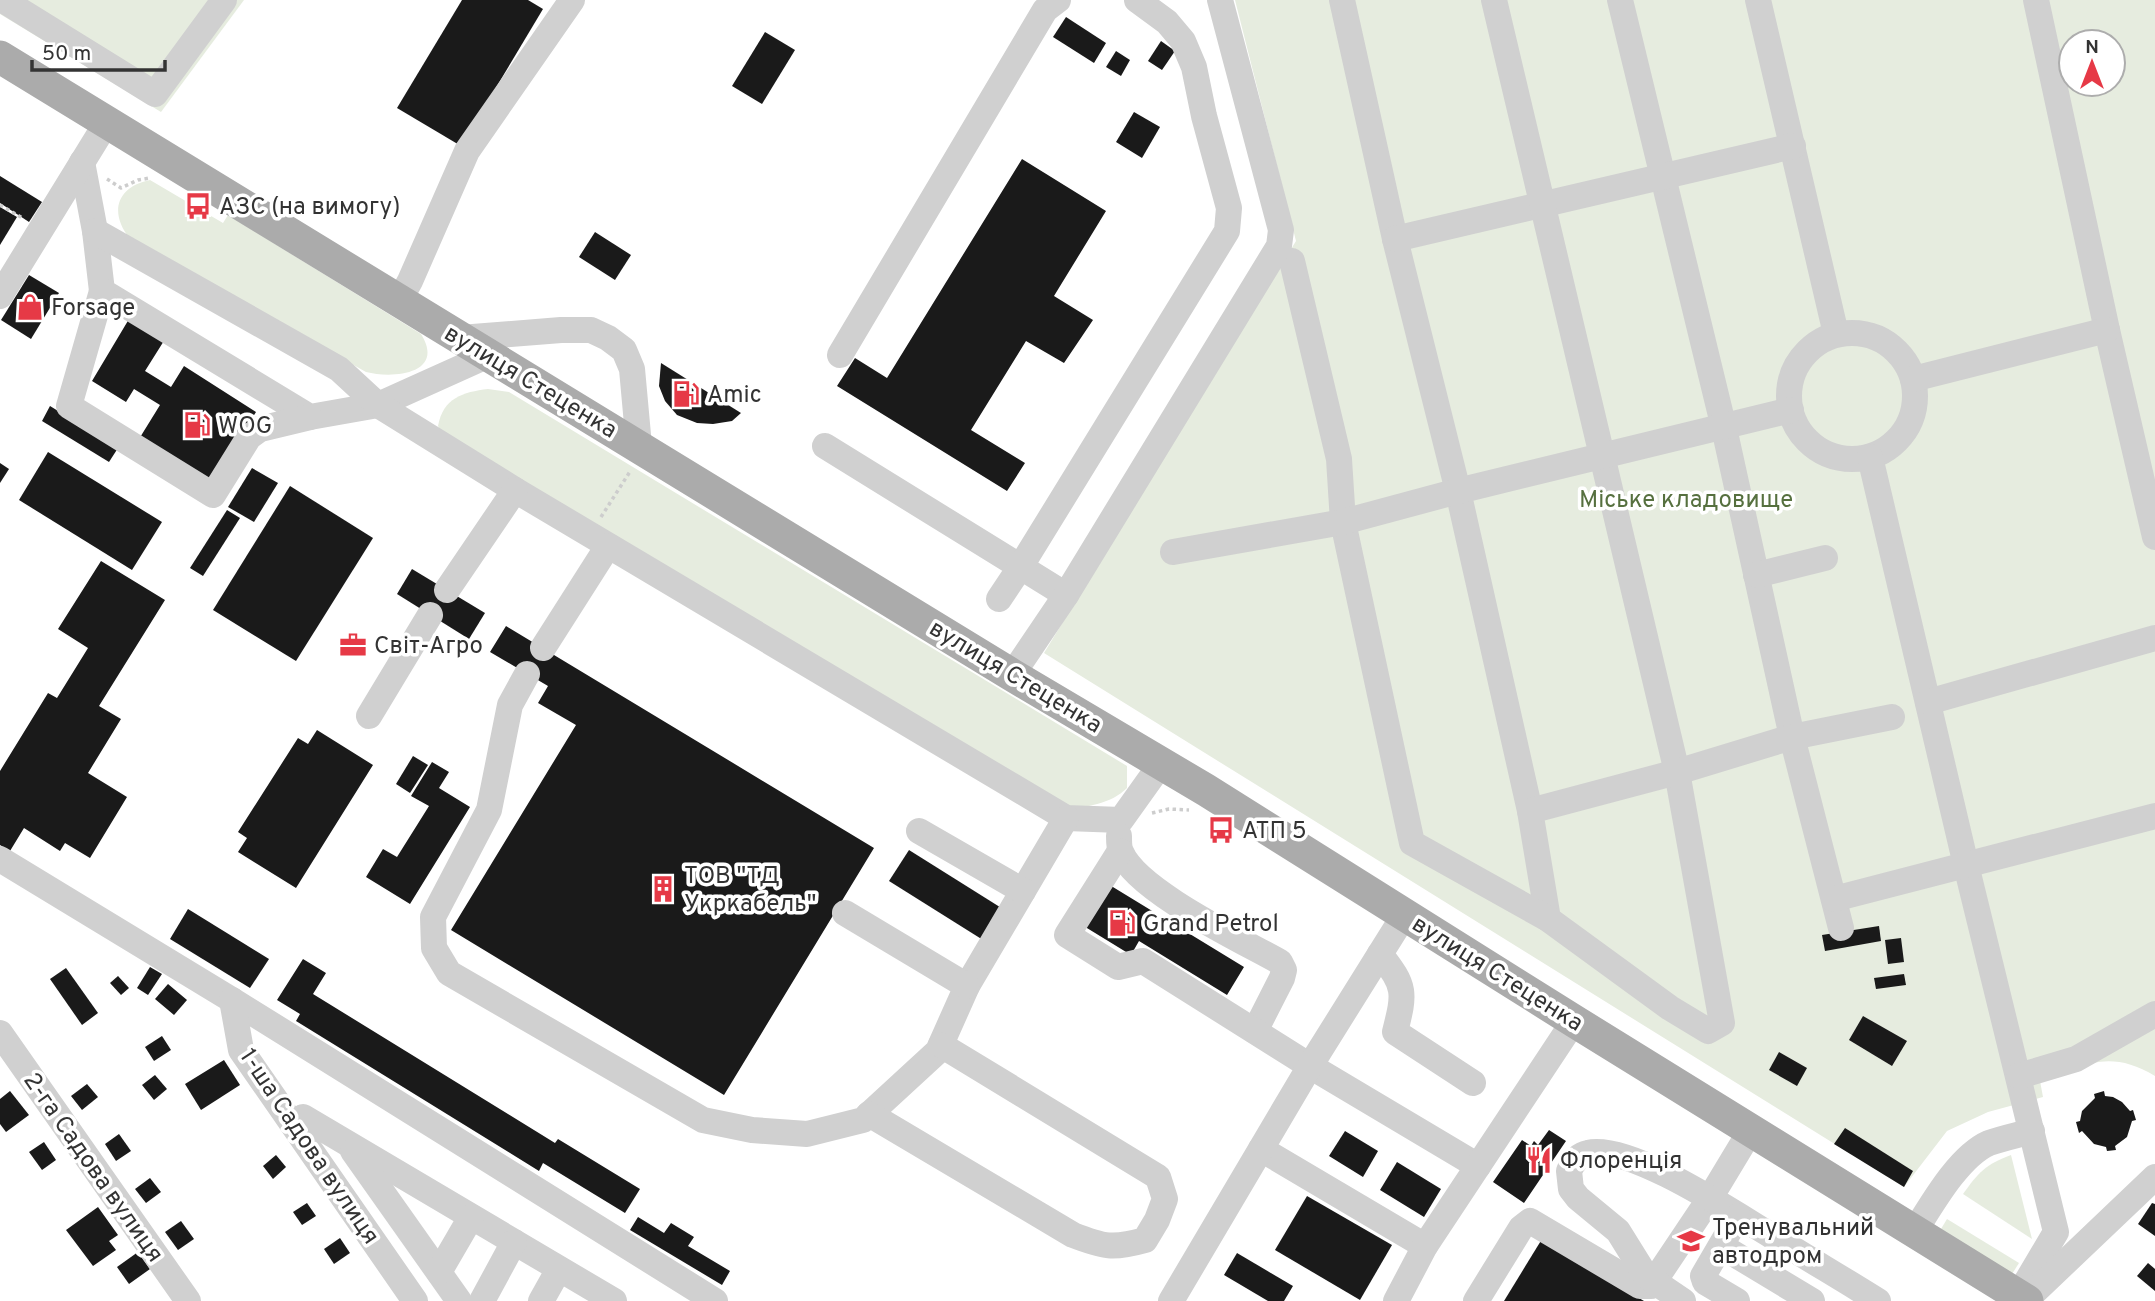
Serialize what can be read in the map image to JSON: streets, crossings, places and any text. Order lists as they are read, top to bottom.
{
  "streets": {
    "main road": ["вулиця Стеценка"],
    "street": ["1-ша Садова вулиця", "2-га Садова вулиця"]
  },
  "parks": ["Міське кладовище"],
  "places": {
    "bus stop": ["АЗС (на вимогу)", "АТП 5"],
    "shop": ["Forsage"],
    "fuel station": ["Amic", "WOG", "Grand Petrol"],
    "office": ["Світ-Агро"],
    "building": ["ТОВ \"ТД Укркабель\""],
    "restaurant": ["Флоренція"],
    "school or university": ["Тренувальний автодром"]
  },
  "scale_bar": "50 m",
  "north": "top"
}
